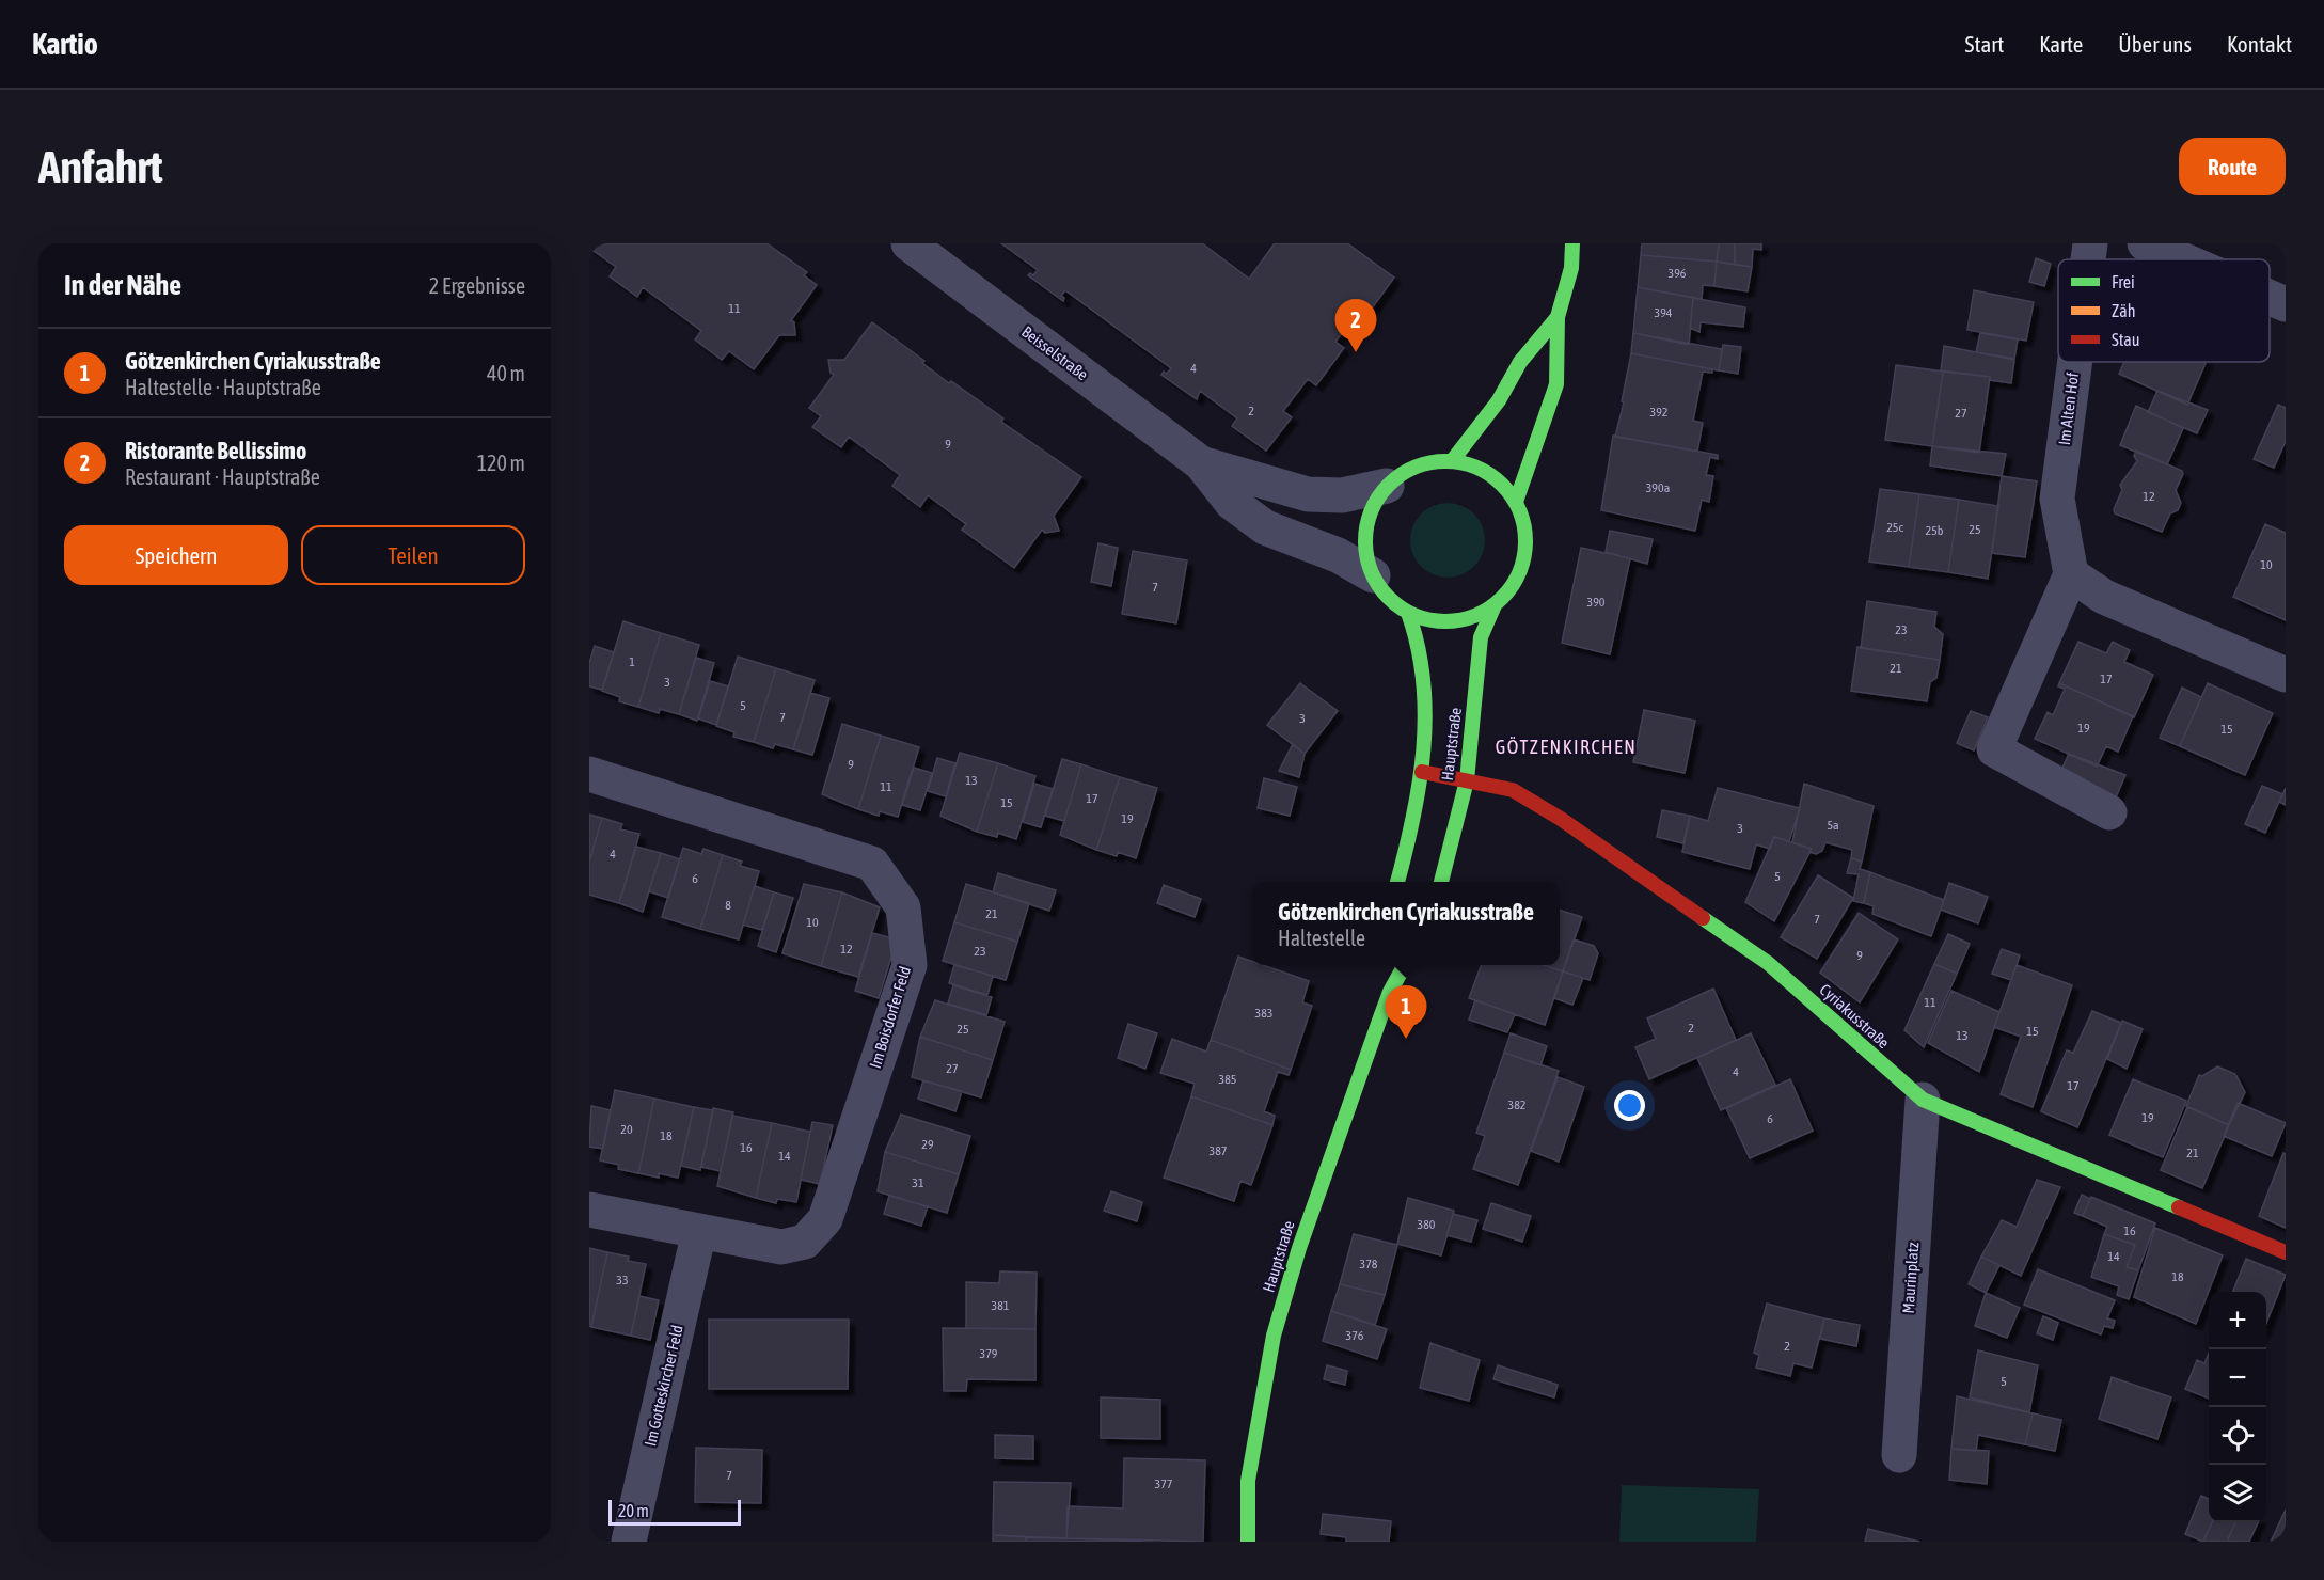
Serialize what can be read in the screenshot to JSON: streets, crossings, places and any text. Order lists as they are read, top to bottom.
{
  "streets": {
    "main road": ["Hauptstraße", "Cyriakusstraße"],
    "street": [
      "Beisselstraße",
      "Im Alten Hof",
      "Im Boisdorfer Feld",
      "Maurinplatz",
      "Im Gotteskircher Feld"
    ]
  },
  "crossings": [
    ["Beisselstraße", "Hauptstraße"],
    ["Hauptstraße", "Cyriakusstraße"],
    ["Cyriakusstraße", "Maurinplatz"],
    ["Im Boisdorfer Feld", "Im Gotteskircher Feld"]
  ],
  "districts": ["GÖTZENKIRCHEN"],
  "house_numbers": [
    "396",
    "11",
    "394",
    "4",
    "2",
    "392",
    "27",
    "9",
    "390a",
    "12",
    "25c",
    "25",
    "25b",
    "10",
    "7",
    "390",
    "23",
    "1",
    "21",
    "17",
    "3",
    "5",
    "7",
    "3",
    "19",
    "15",
    "9",
    "13",
    "11",
    "17",
    "15",
    "19",
    "5a",
    "3",
    "4",
    "5",
    "6",
    "8",
    "21",
    "7",
    "10",
    "12",
    "23",
    "9",
    "11",
    "383",
    "2",
    "25",
    "15",
    "13",
    "27",
    "4",
    "385",
    "17",
    "382",
    "19",
    "6",
    "20",
    "18",
    "29",
    "16",
    "387",
    "21",
    "14",
    "31",
    "380",
    "16",
    "14",
    "378",
    "18",
    "33",
    "381",
    "376",
    "2",
    "379",
    "5",
    "7",
    "377"
  ],
  "legend": ["Frei", "Zäh", "Stau"],
  "scale_bar": "20 m",
  "page": {
    "header": "Kartio",
    "nav": [
      "Start",
      "Karte",
      "Über uns",
      "Kontakt"
    ],
    "buttons": [
      "Route",
      ["Speichern", "Teilen"]
    ],
    "title": "Anfahrt",
    "heading": ["In der Nähe", "2 Ergebnisse"],
    "pins": ["2", "1"],
    "list": [
      {
        "mark": "1",
        "name": "Götzenkirchen Cyriakusstraße",
        "note": "Haltestelle · Hauptstraße",
        "value": "40 m"
      },
      {
        "mark": "2",
        "name": "Ristorante Bellissimo",
        "note": "Restaurant · Hauptstraße",
        "value": "120 m"
      }
    ],
    "popup": ["Götzenkirchen Cyriakusstraße", "Haltestelle"],
    "map_buttons": ["+", "−"],
    "scale": "20 m"
  }
}
